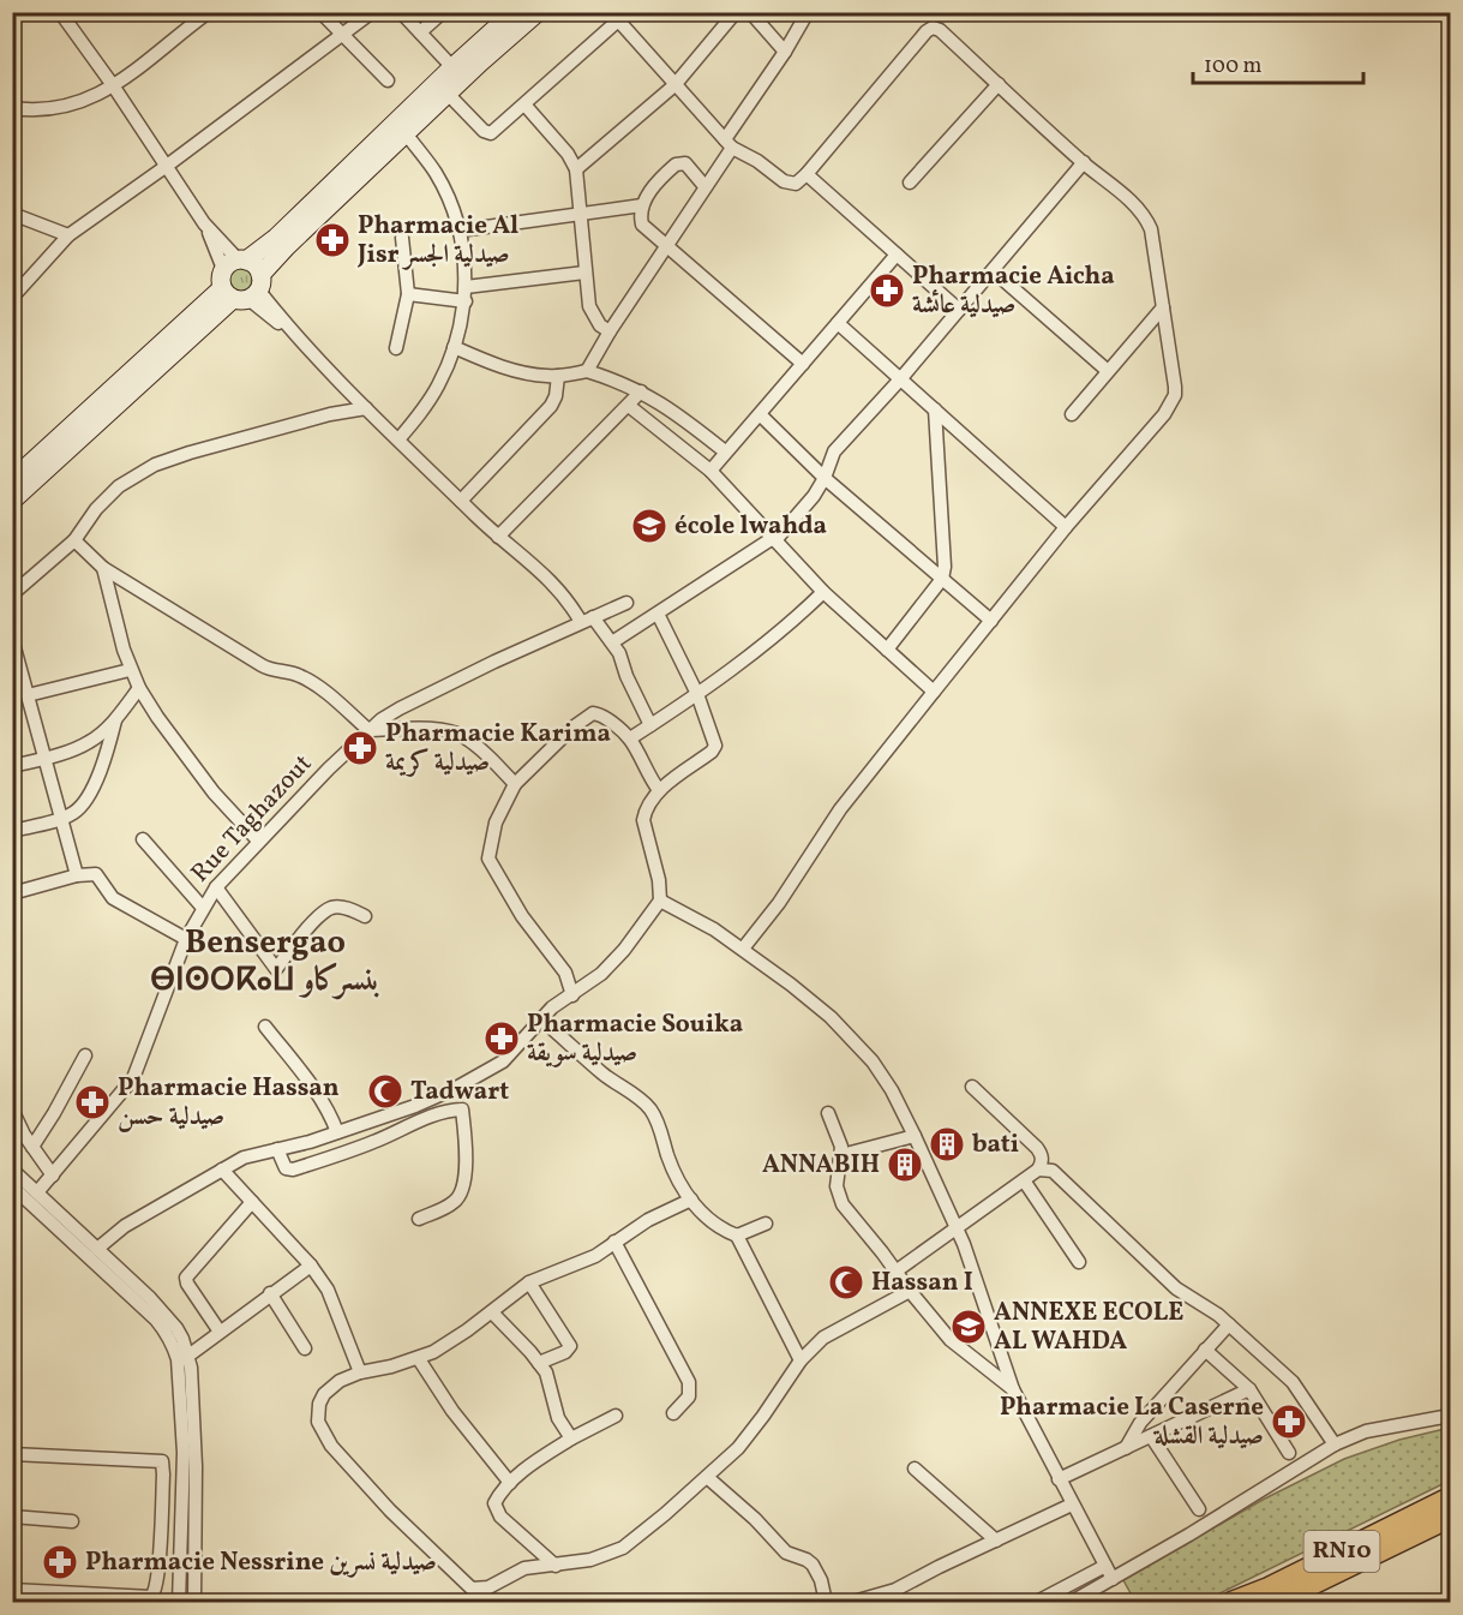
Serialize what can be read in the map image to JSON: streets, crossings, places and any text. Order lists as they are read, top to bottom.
{
  "streets": {
    "main road": ["RN10"],
    "street": ["Rue Taghazout"]
  },
  "districts": ["Bensergao ⴱⵏⵙⵔⴽⴰⵡ بنسركاو"],
  "places": {
    "pharmacy": [
      "Pharmacie Al Jisr صيدلية الجسر",
      "Pharmacie Aicha صيدلية عائشة",
      "Pharmacie Karima صيدلية كريمة",
      "Pharmacie Souika صيدلية سويقة",
      "Pharmacie Hassan صيدلية حسن",
      "Pharmacie La Caserne صيدلية القشلة",
      "Pharmacie Nessrine صيدلية نسرين"
    ],
    "school or university": ["école lwahda", "ANNEXE ECOLE AL WAHDA"],
    "mosque": ["Tadwart", "Hassan I"],
    "building": ["bati", "ANNABIH"]
  },
  "scale_bar": "100 m"
}
